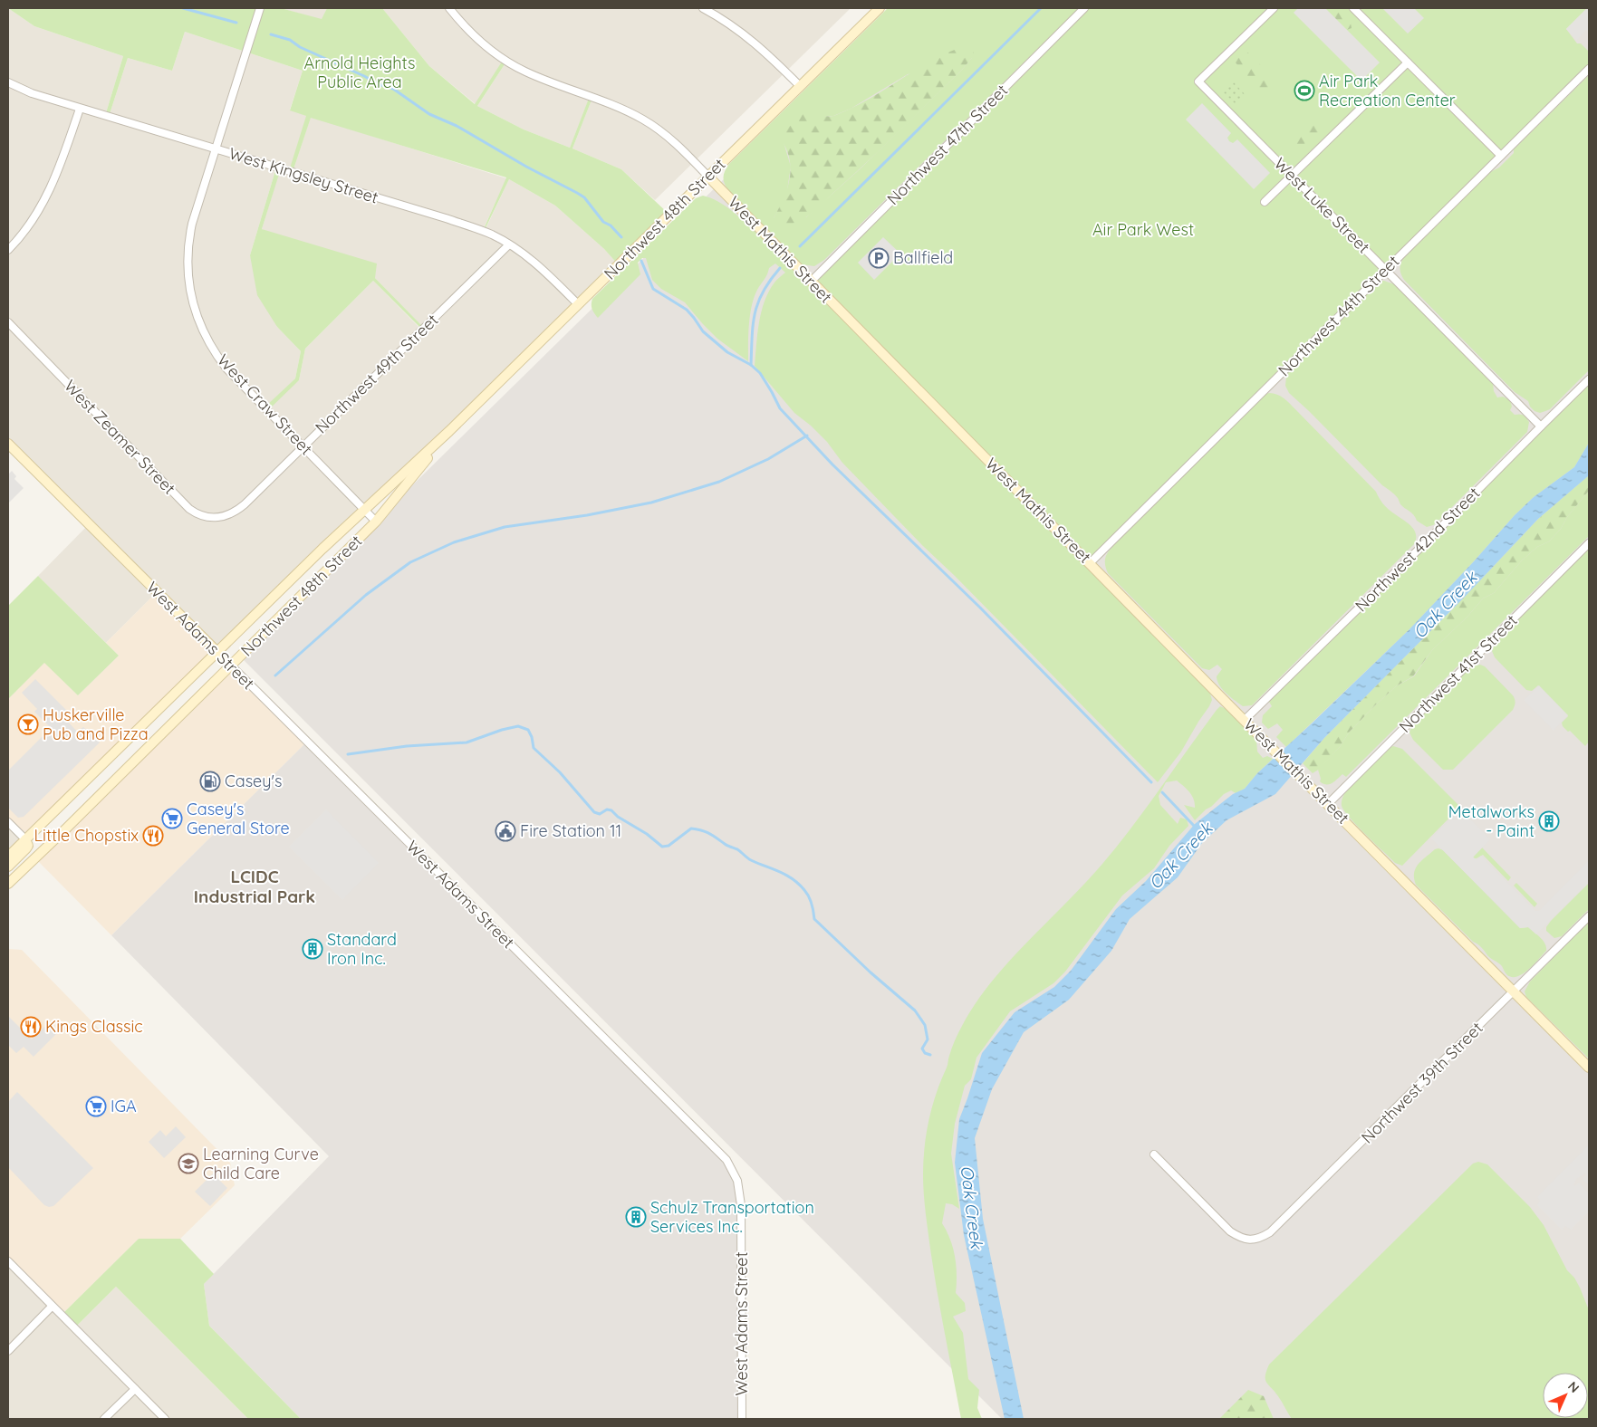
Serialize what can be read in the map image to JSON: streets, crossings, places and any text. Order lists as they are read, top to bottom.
{
  "streets": {
    "main road": ["Northwest 48th Street", "West Mathis Street", "West Adams Street"],
    "street": [
      "Northwest 47th Street",
      "West Kingsley Street",
      "West Luke Street",
      "Northwest 44th Street",
      "Northwest 49th Street",
      "West Craw Street",
      "West Zeamer Street",
      "Northwest 42nd Street",
      "Northwest 41st Street",
      "Northwest 39th Street"
    ]
  },
  "crossings": [
    ["Northwest 47th Street", "West Mathis Street"],
    ["West Kingsley Street", "Northwest 48th Street"],
    ["West Kingsley Street", "Northwest 49th Street"],
    ["West Kingsley Street", "West Craw Street"],
    ["West Luke Street", "Northwest 44th Street"],
    ["West Luke Street", "Northwest 42nd Street"],
    ["Northwest 48th Street", "West Mathis Street"],
    ["Northwest 48th Street", "West Craw Street"],
    ["Northwest 48th Street", "West Adams Street"],
    ["West Mathis Street", "Northwest 44th Street"],
    ["West Mathis Street", "Northwest 42nd Street"],
    ["West Mathis Street", "Northwest 41st Street"],
    ["West Mathis Street", "Northwest 39th Street"],
    ["Northwest 49th Street", "West Craw Street"],
    ["Northwest 49th Street", "West Zeamer Street"]
  ],
  "districts": ["LCIDC Industrial Park"],
  "water": ["Oak Creek"],
  "parks": ["Arnold Heights Public Area", "Air Park West"],
  "places": {
    "sports": ["Air Park Recreation Center"],
    "parking": ["Ballfield"],
    "bar": ["Huskerville Pub and Pizza"],
    "fuel station": ["Casey's"],
    "supermarket": ["Casey's General Store", "IGA"],
    "building": ["Metalworks - Paint", "Standard Iron Inc.", "Schulz Transportation Services Inc."],
    "public building": ["Fire Station 11"],
    "restaurant": ["Little Chopstix", "Kings Classic"],
    "school or university": ["Learning Curve Child Care"]
  },
  "north": "top right"
}
